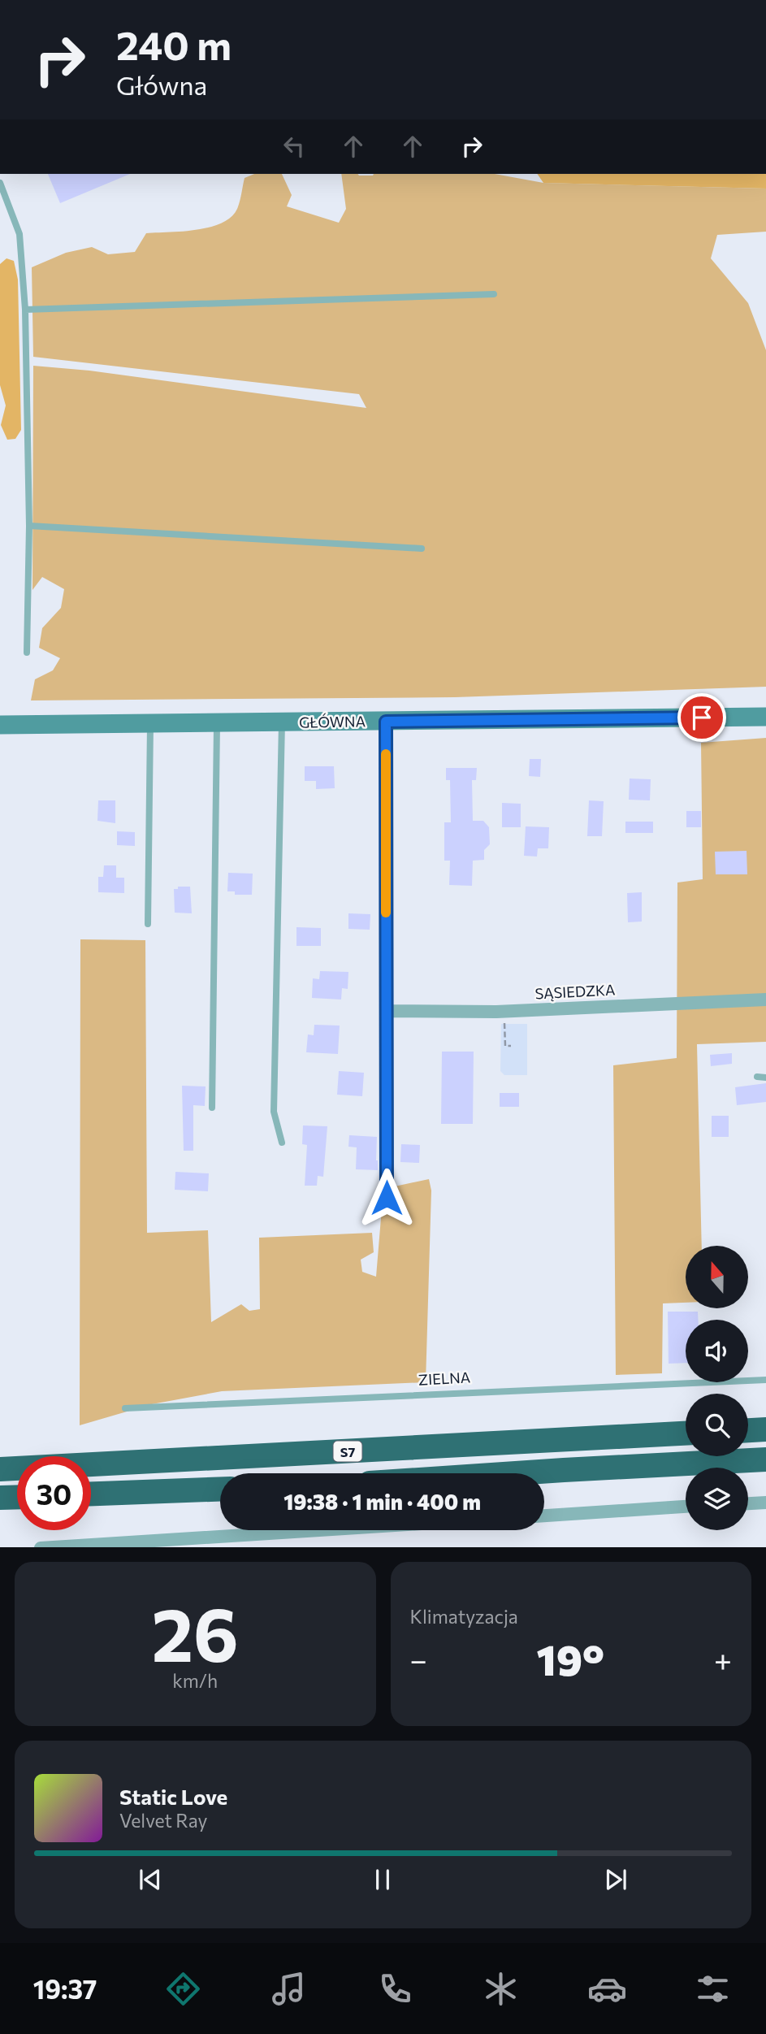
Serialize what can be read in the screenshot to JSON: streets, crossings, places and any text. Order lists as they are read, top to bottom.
{
  "streets": {
    "highway": ["S7"],
    "main road": ["GŁÓWNA"],
    "street": ["SĄSIEDZKA"],
    "lane": ["ZIELNA"]
  },
  "north": "top",
  "page": {
    "turn": ["240 m", "Główna"],
    "limit": "30",
    "trip": "19:38 · 1 min · 400 m",
    "tile": [
      ["26", "km/h"],
      "Klimatyzacja"
    ],
    "heat": ["−", "19°", "+"],
    "song": ["Static Love", "Velvet Ray"],
    "tabs": "19:37"
  }
}
